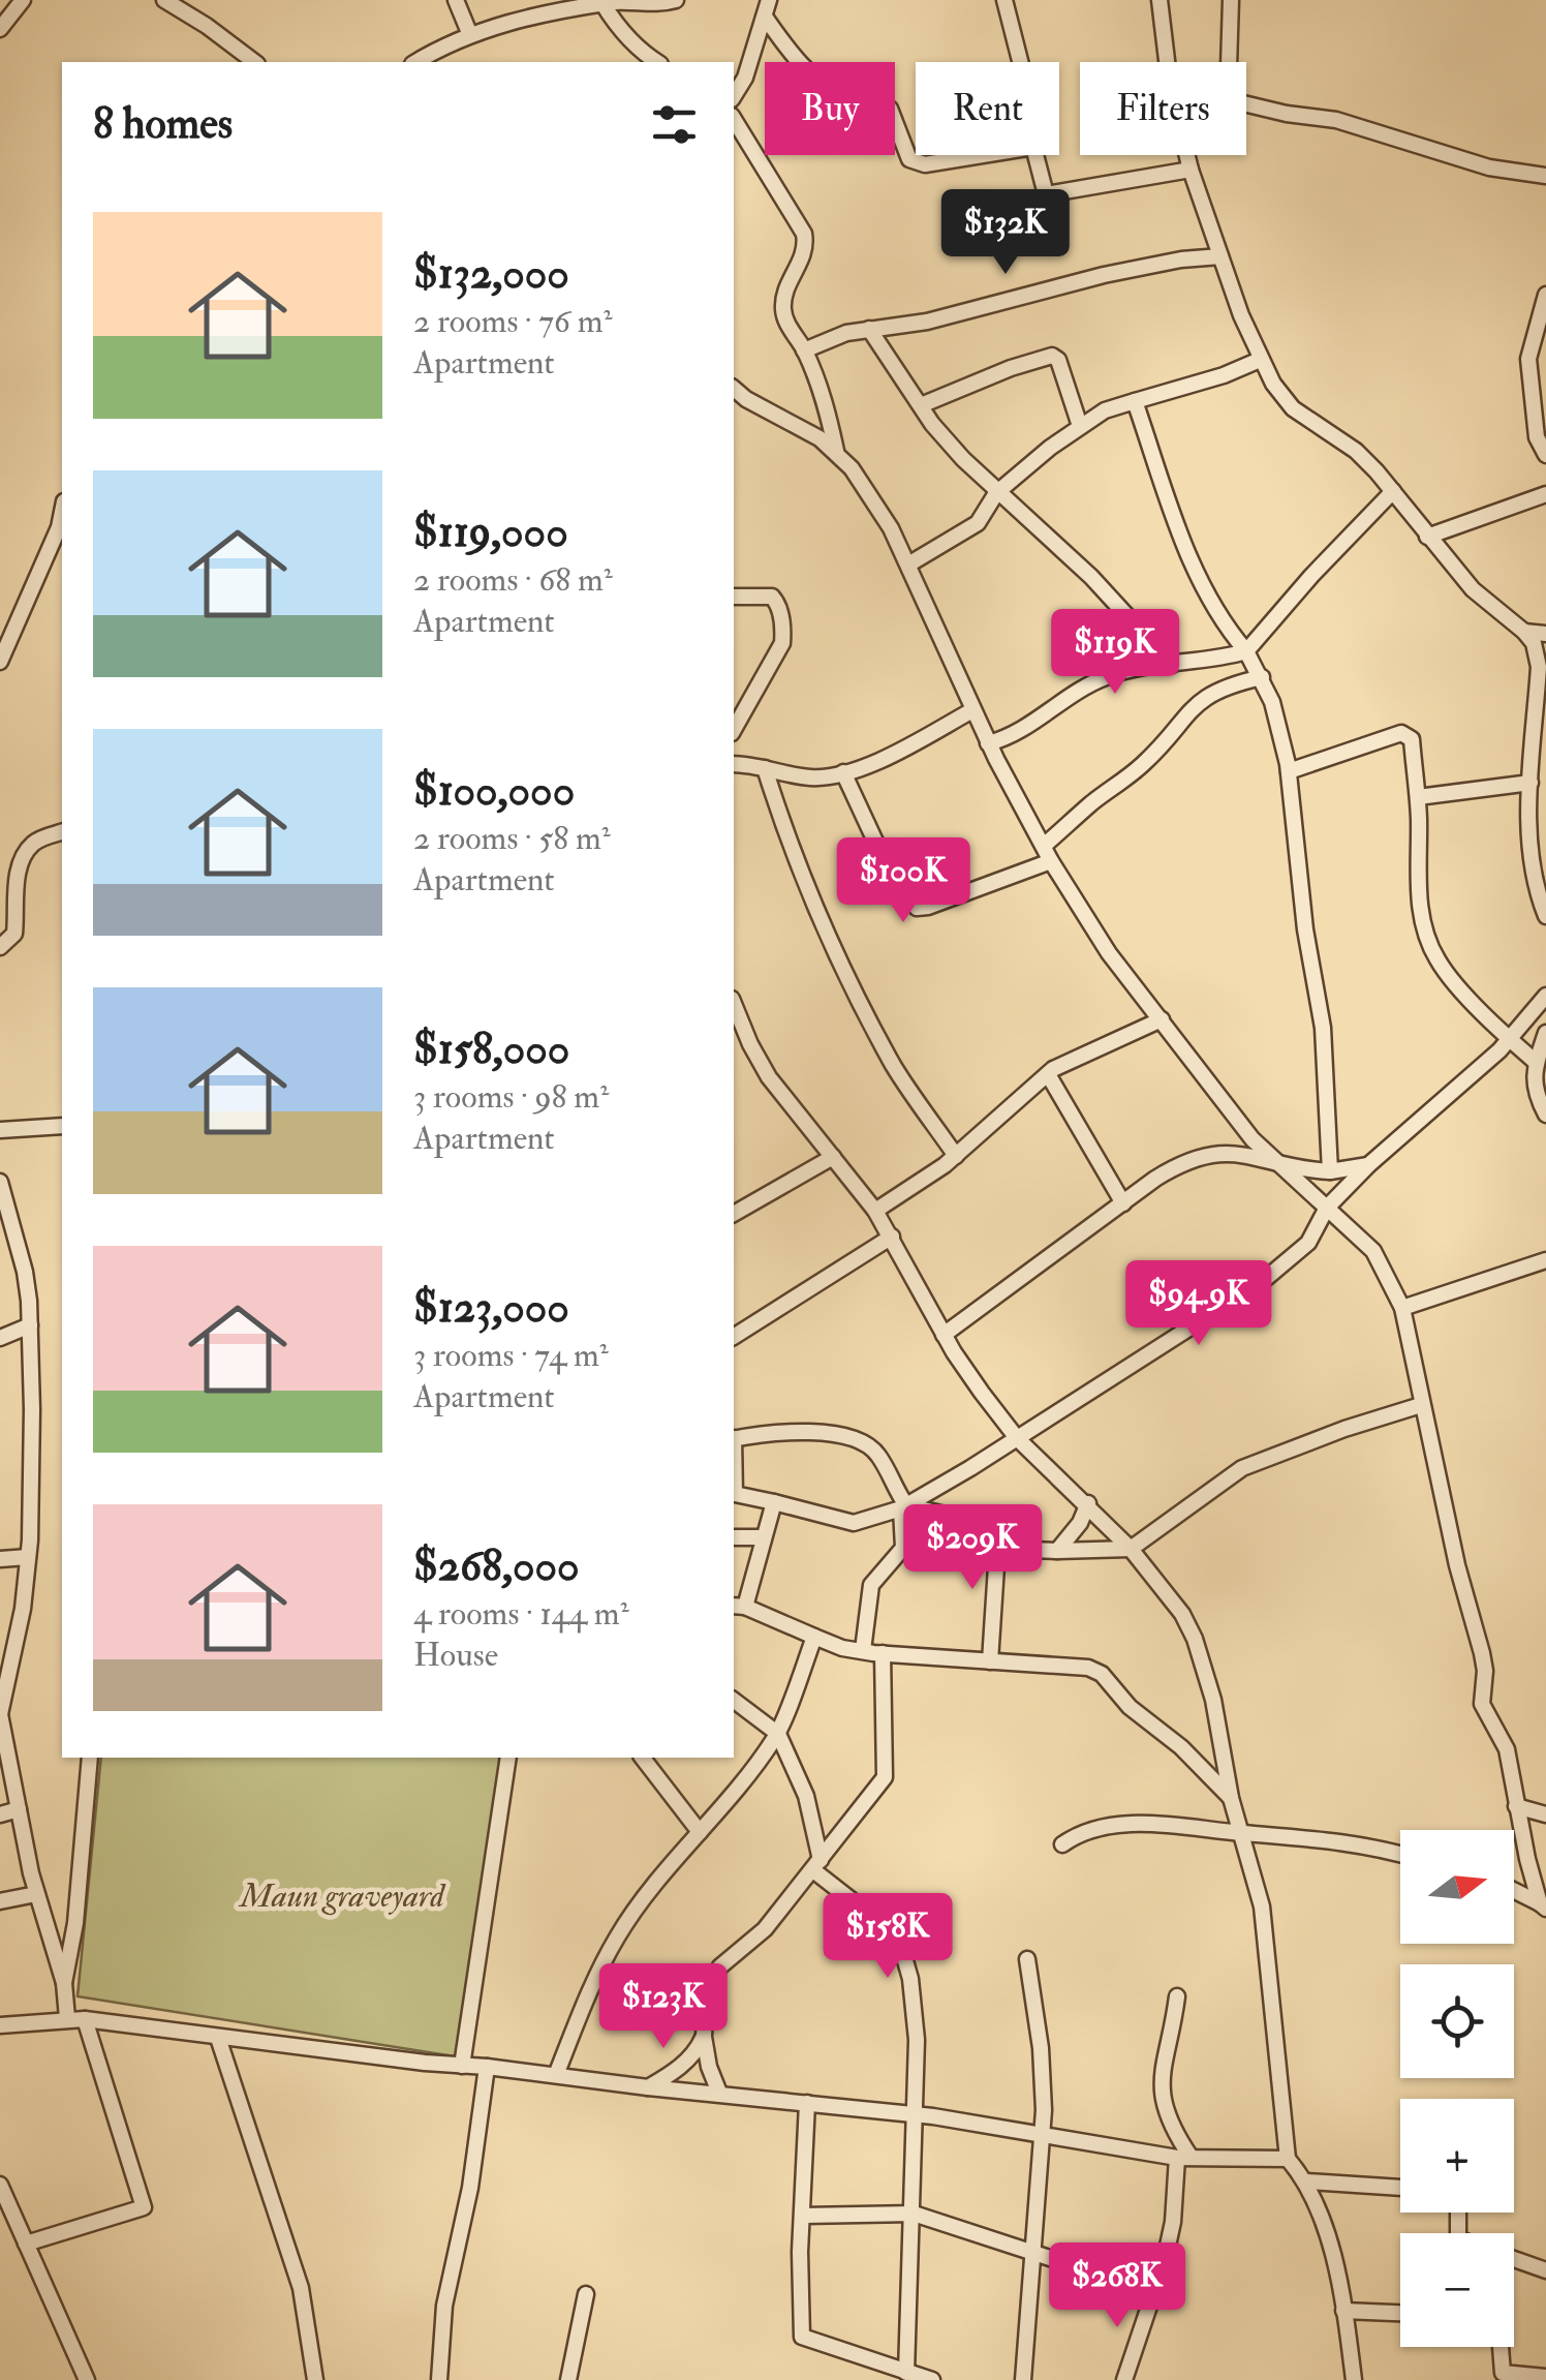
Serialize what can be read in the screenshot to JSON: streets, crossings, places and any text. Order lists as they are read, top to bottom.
{
  "parks": ["Maun graveyard"],
  "north": "right",
  "page": {
    "chip": ["Buy", "Rent", "Filters"],
    "heading": "8 homes",
    "list": [
      {
        "name": "$132,000",
        "note": "2 rooms · 76 m² · Apartment"
      },
      {
        "name": "$119,000",
        "note": "2 rooms · 68 m² · Apartment"
      },
      {
        "name": "$100,000",
        "note": "2 rooms · 58 m² · Apartment"
      },
      {
        "name": "$158,000",
        "note": "3 rooms · 98 m² · Apartment"
      },
      {
        "name": "$123,000",
        "note": "3 rooms · 74 m² · Apartment"
      },
      {
        "name": "$268,000",
        "note": "4 rooms · 144 m² · House"
      }
    ],
    "price": [
      "$132K",
      "$119K",
      "$100K",
      "$94.9K",
      "$209K",
      "$158K",
      "$123K",
      "$268K"
    ],
    "map_buttons": ["+", "−"]
  }
}
